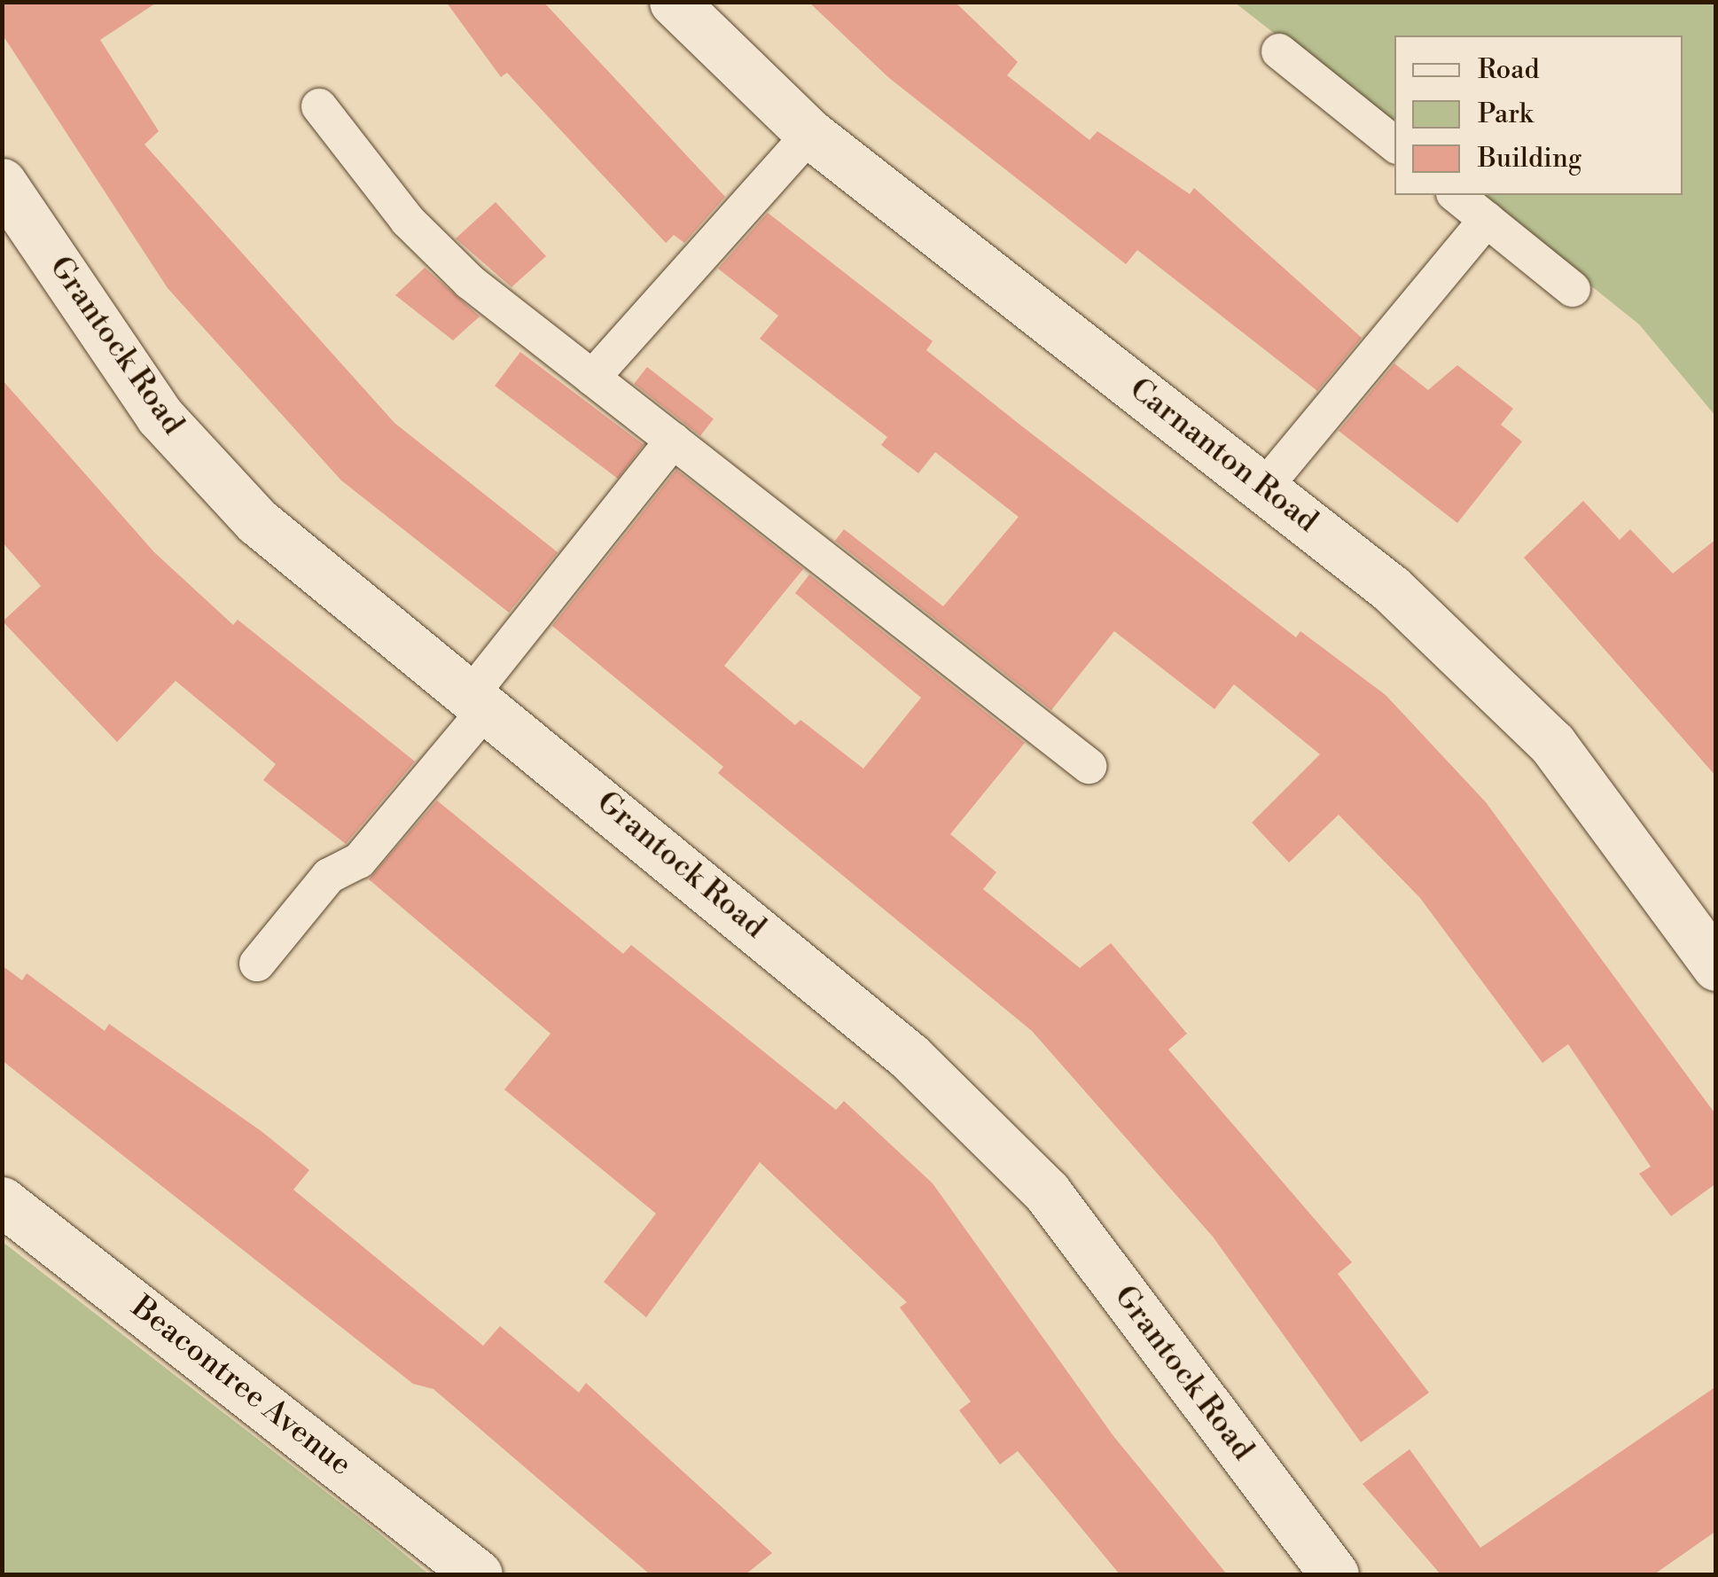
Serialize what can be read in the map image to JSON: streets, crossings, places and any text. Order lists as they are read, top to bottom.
{
  "streets": {
    "street": ["Grantock Road", "Carnanton Road", "Beacontree Avenue"]
  },
  "legend": ["Road", "Park", "Building"]
}
